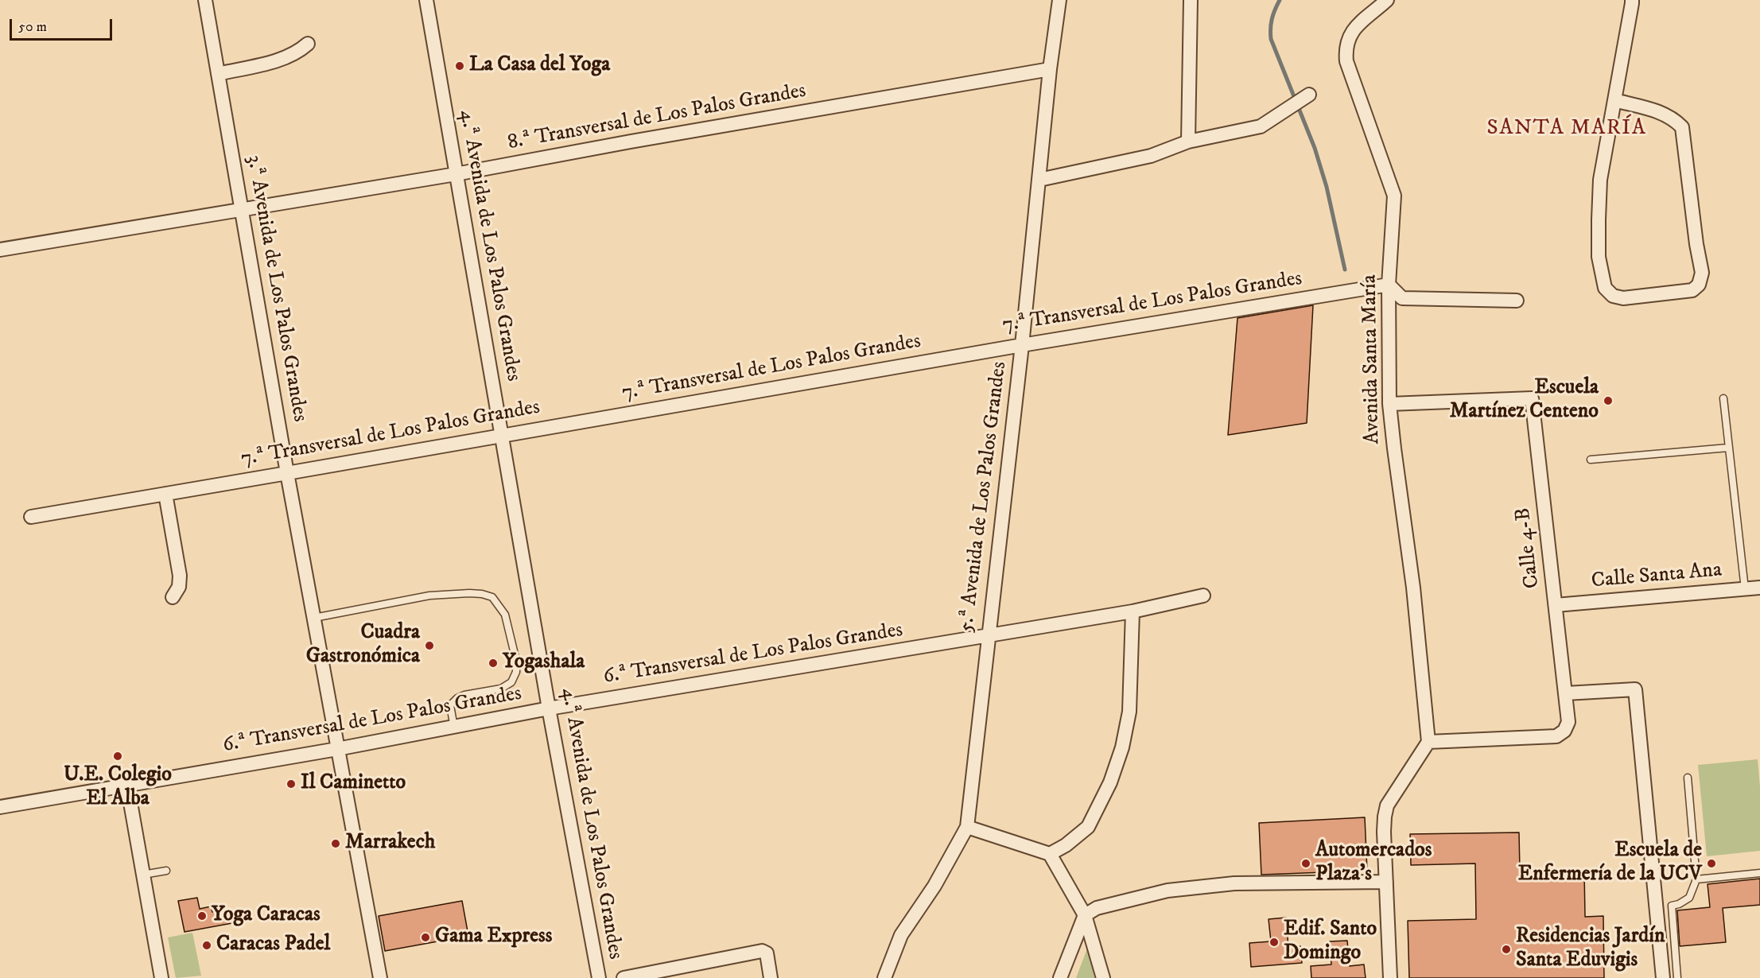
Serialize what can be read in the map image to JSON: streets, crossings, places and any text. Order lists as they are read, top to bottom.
{
  "streets": {
    "street": [
      "8.ª Transversal de Los Palos Grandes",
      "4.ª Avenida de Los Palos Grandes",
      "3.ª Avenida de Los Palos Grandes",
      "7.ª Transversal de Los Palos Grandes",
      "Avenida Santa María",
      "5.ª Avenida de Los Palos Grandes",
      "Calle 4-B",
      "Calle Santa Ana",
      "6.ª Transversal de Los Palos Grandes"
    ]
  },
  "crossings": [
    ["8.ª Transversal de Los Palos Grandes", "4.ª Avenida de Los Palos Grandes"],
    ["8.ª Transversal de Los Palos Grandes", "3.ª Avenida de Los Palos Grandes"],
    ["8.ª Transversal de Los Palos Grandes", "5.ª Avenida de Los Palos Grandes"],
    ["4.ª Avenida de Los Palos Grandes", "7.ª Transversal de Los Palos Grandes"],
    ["4.ª Avenida de Los Palos Grandes", "6.ª Transversal de Los Palos Grandes"],
    ["3.ª Avenida de Los Palos Grandes", "7.ª Transversal de Los Palos Grandes"],
    ["3.ª Avenida de Los Palos Grandes", "6.ª Transversal de Los Palos Grandes"],
    ["7.ª Transversal de Los Palos Grandes", "Avenida Santa María"],
    ["7.ª Transversal de Los Palos Grandes", "5.ª Avenida de Los Palos Grandes"],
    ["Avenida Santa María", "Calle 4-B"],
    ["5.ª Avenida de Los Palos Grandes", "6.ª Transversal de Los Palos Grandes"],
    ["Calle 4-B", "Calle Santa Ana"]
  ],
  "districts": ["SANTA MARÍA"],
  "places": [
    "La Casa del Yoga",
    "Escuela Martínez Centeno",
    "Cuadra Gastronómica",
    "Yogashala",
    "U.E. Colegio El Alba",
    "Il Caminetto",
    "Marrakech",
    "Automercados Plaza's",
    "Escuela de Enfermería de la UCV",
    "Yoga Caracas",
    "Gama Express",
    "Edif. Santo Domingo",
    "Caracas Padel",
    "Residencias Jardín Santa Eduvigis"
  ],
  "scale_bar": "50 m"
}
